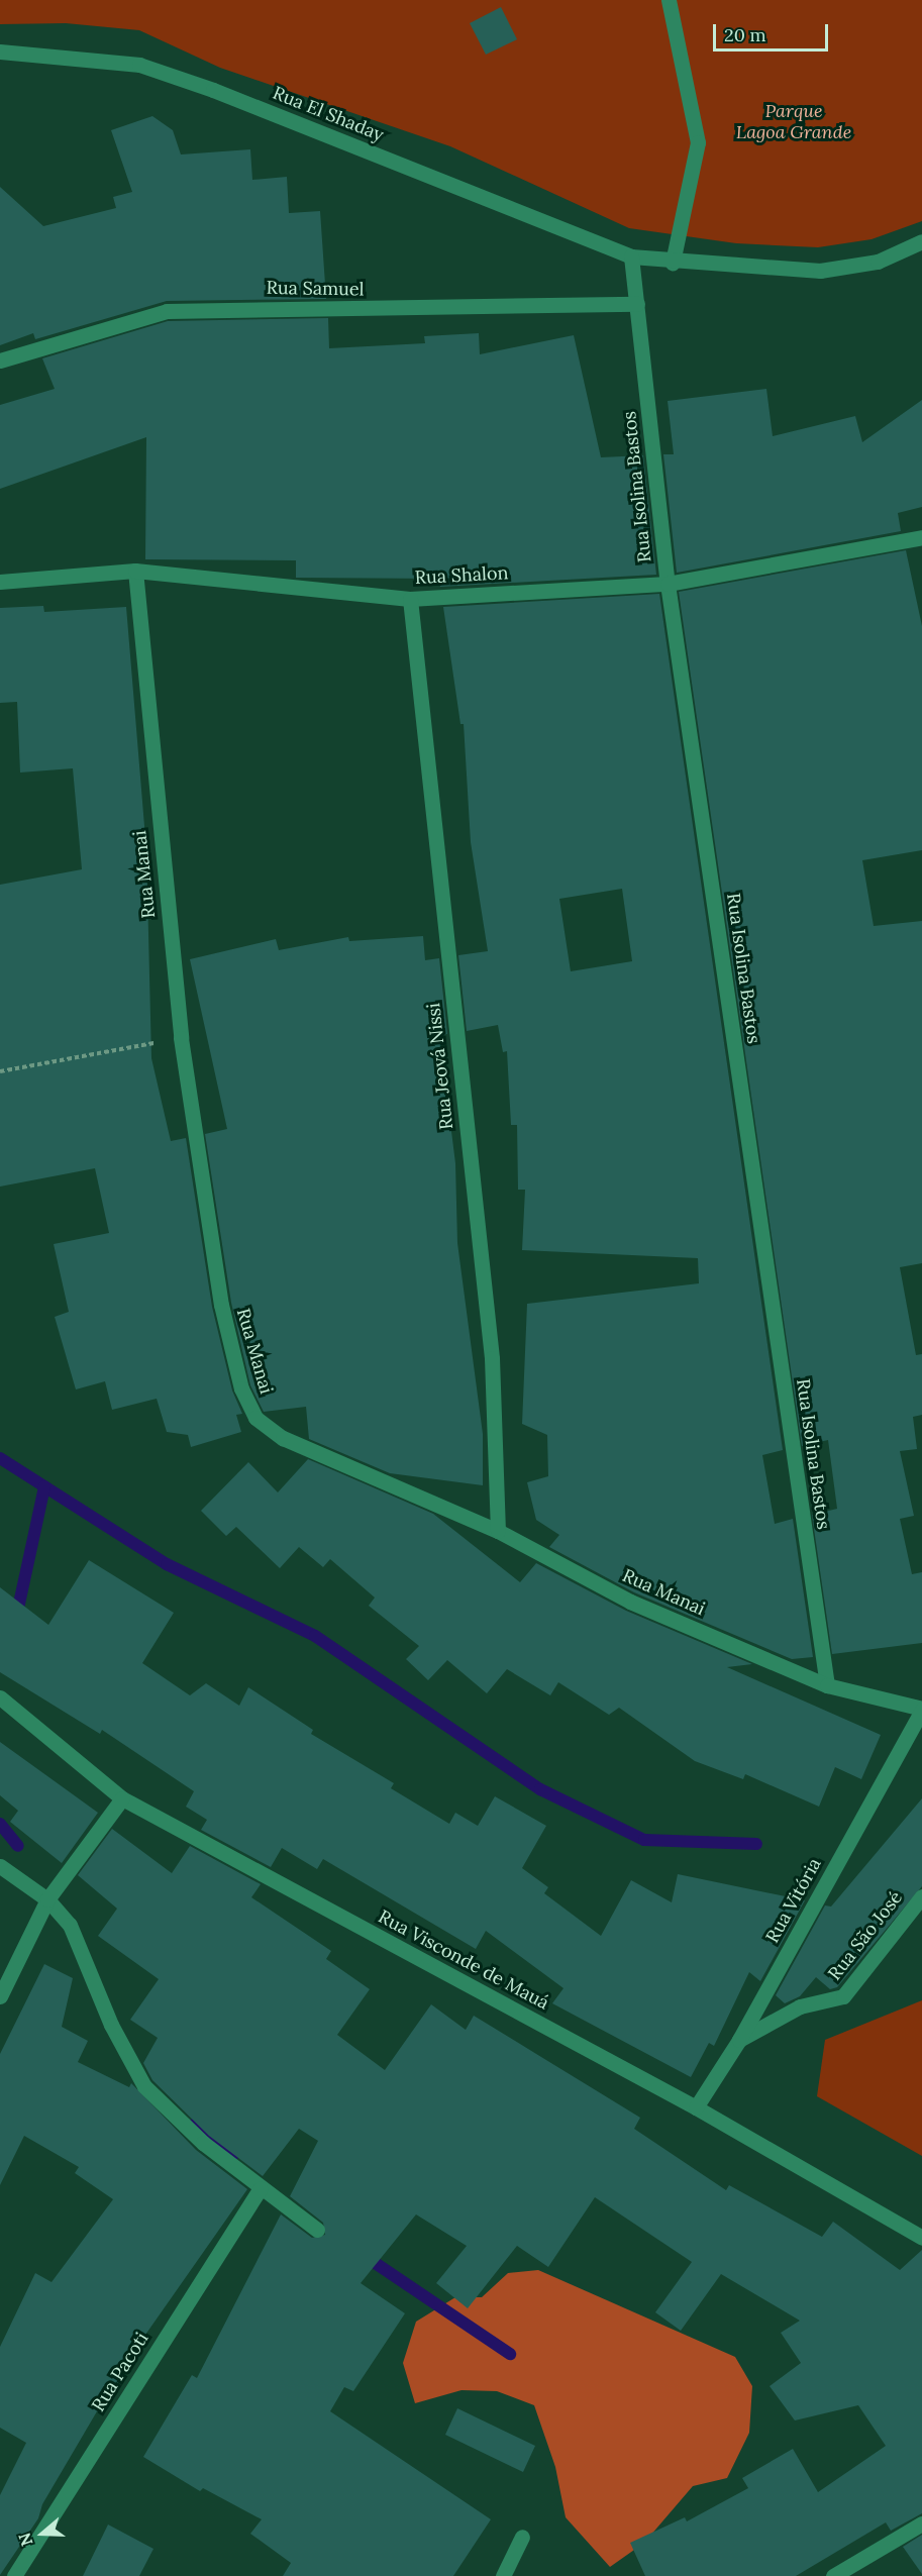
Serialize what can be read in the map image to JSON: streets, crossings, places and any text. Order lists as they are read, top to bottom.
{
  "streets": {
    "street": [
      "Rua El Shaday",
      "Rua Samuel",
      "Rua Isolina Bastos",
      "Rua Shalon",
      "Rua Manai",
      "Rua Jeová Nissi",
      "Rua Vitória",
      "Rua São José",
      "Rua Visconde de Mauá",
      "Rua Pacoti"
    ]
  },
  "crossings": [
    ["Rua El Shaday", "Rua Isolina Bastos"],
    ["Rua Samuel", "Rua Isolina Bastos"],
    ["Rua Isolina Bastos", "Rua Shalon"],
    ["Rua Isolina Bastos", "Rua Manai"],
    ["Rua Shalon", "Rua Manai"],
    ["Rua Shalon", "Rua Jeová Nissi"],
    ["Rua Manai", "Rua Jeová Nissi"],
    ["Rua Manai", "Rua Vitória"],
    ["Rua Vitória", "Rua São José"],
    ["Rua Vitória", "Rua Visconde de Mauá"]
  ],
  "parks": ["Parque Lagoa Grande"],
  "scale_bar": "20 m",
  "north": "left"
}
